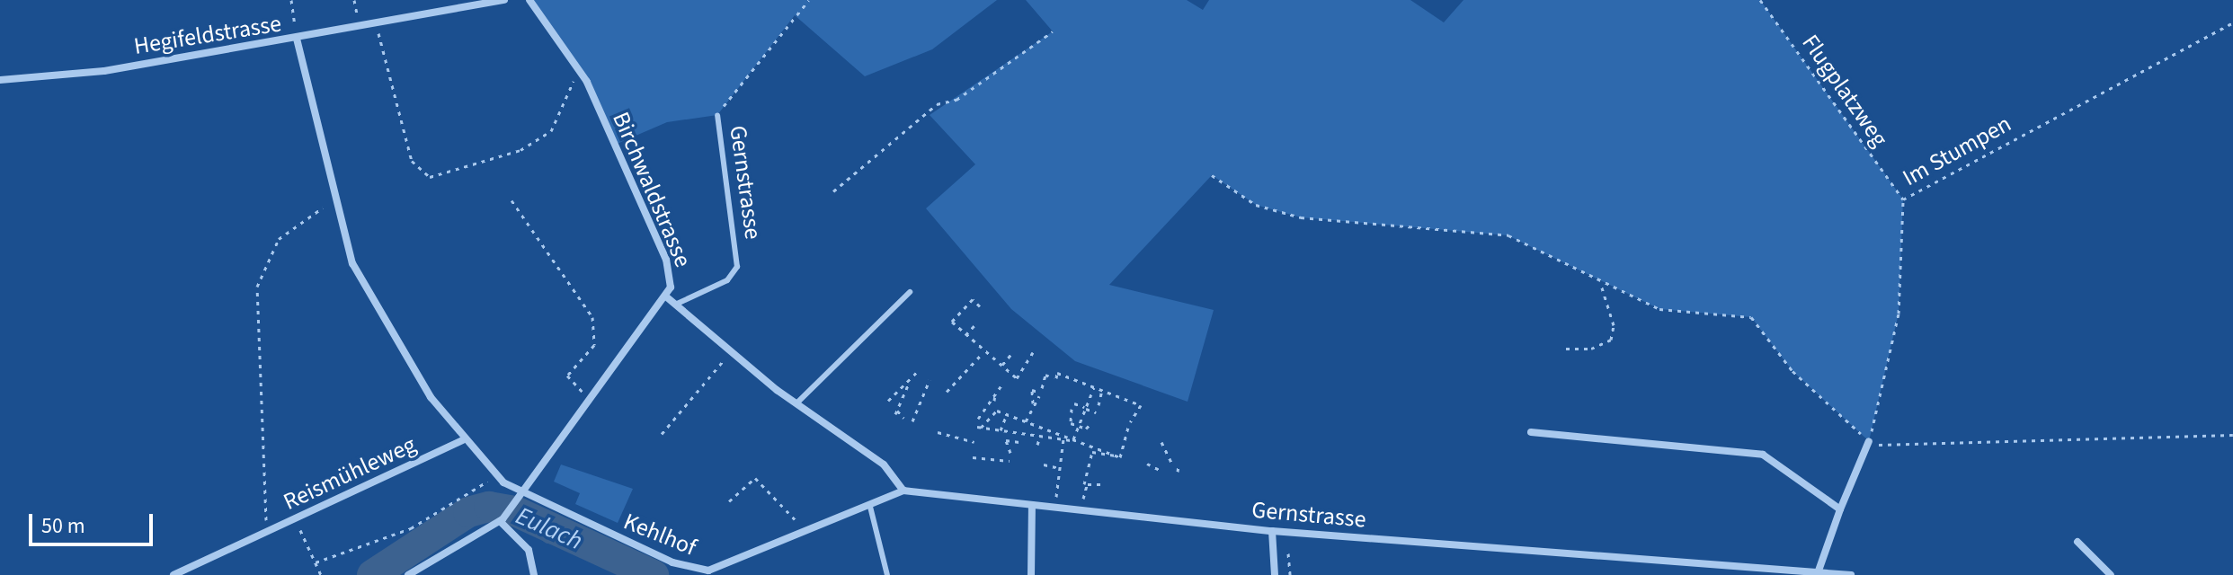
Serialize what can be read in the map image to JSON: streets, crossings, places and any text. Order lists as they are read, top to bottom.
{
  "streets": {
    "street": [
      "Hegifeldstrasse",
      "Gernstrasse",
      "Birchwaldstrasse",
      "Reismühleweg",
      "Kehlhof"
    ],
    "path": ["Flugplatzweg", "Im Stumpen"]
  },
  "crossings": [
    ["Hegifeldstrasse", "Kehlhof"],
    ["Flugplatzweg", "Im Stumpen"],
    ["Gernstrasse", "Kehlhof"],
    ["Birchwaldstrasse", "Kehlhof"],
    ["Reismühleweg", "Kehlhof"]
  ],
  "water": ["Eulach"],
  "scale_bar": "50 m"
}
